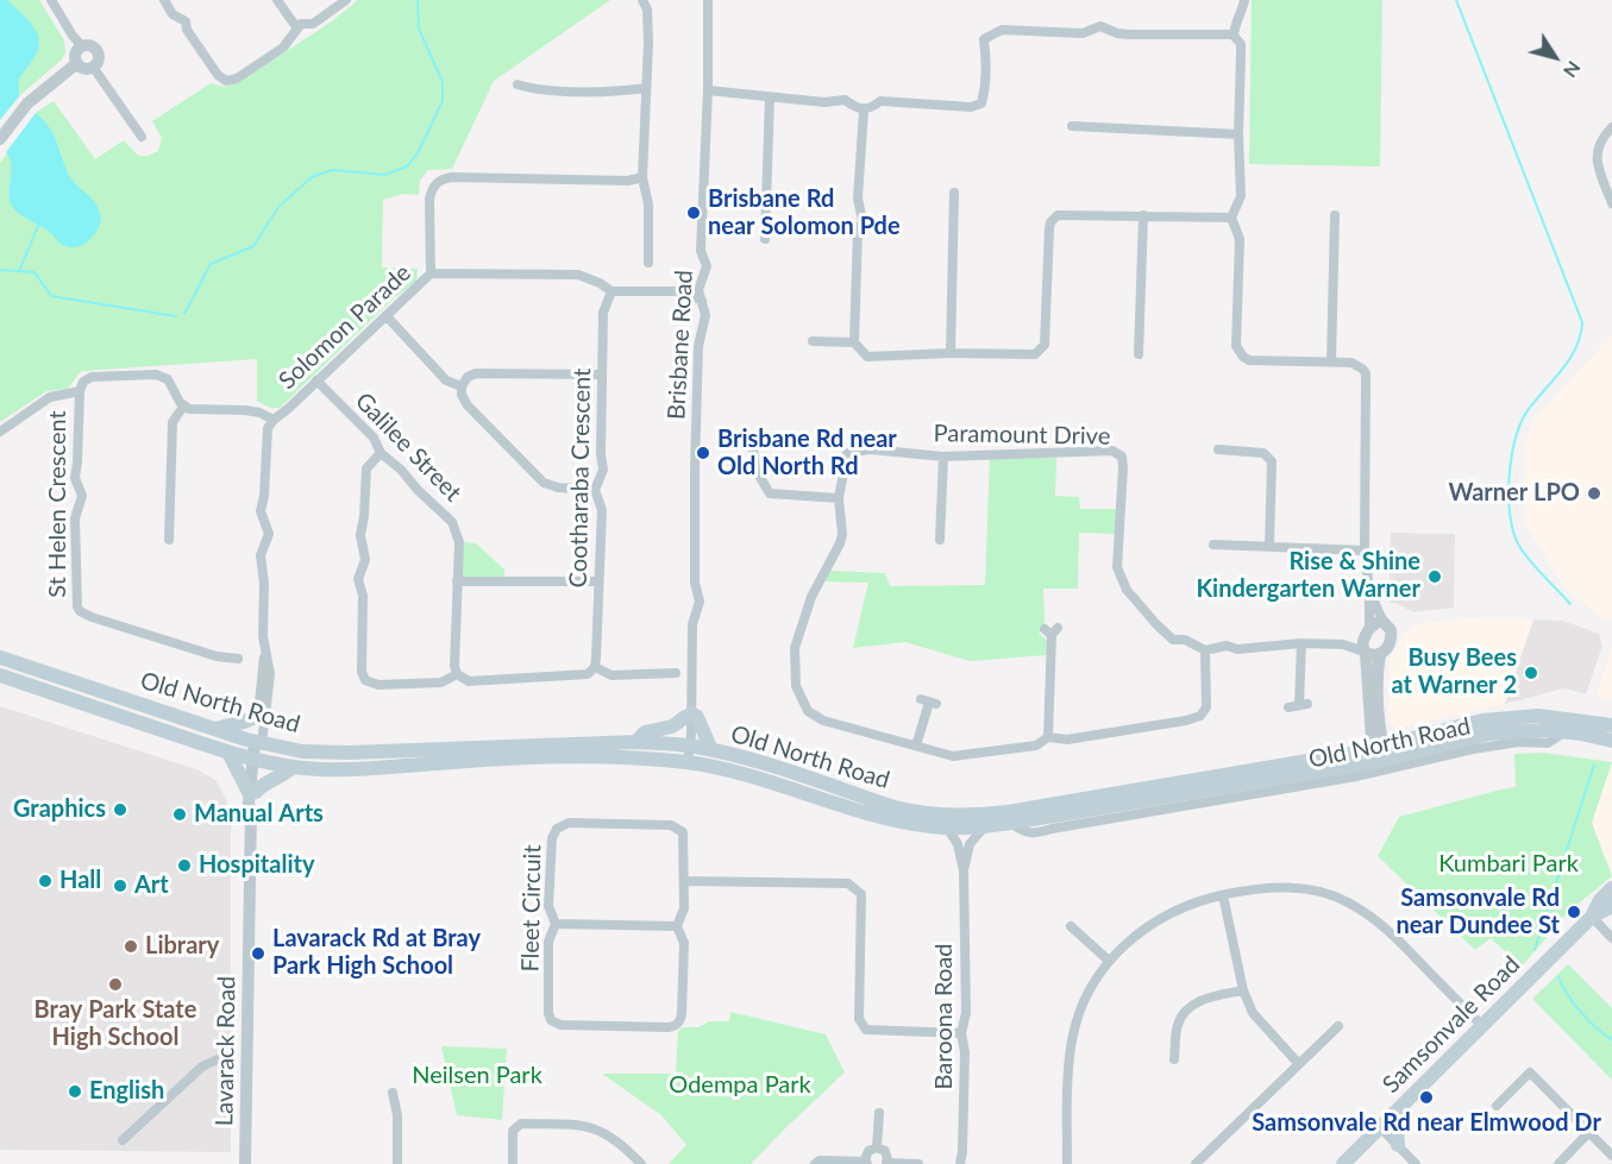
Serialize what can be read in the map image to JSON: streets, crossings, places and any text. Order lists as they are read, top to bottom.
{
  "streets": {
    "main road": ["Old North Road", "Samsonvale Road"],
    "street": [
      "Solomon Parade",
      "Brisbane Road",
      "Paramount Drive",
      "Galilee Street",
      "Cootharaba Crescent",
      "St Helen Crescent",
      "Fleet Circuit",
      "Baroona Road",
      "Lavarack Road"
    ]
  },
  "crossings": [
    ["Solomon Parade", "Brisbane Road"],
    ["Solomon Parade", "Galilee Street"],
    ["Solomon Parade", "Cootharaba Crescent"],
    ["Brisbane Road", "Old North Road"],
    ["Old North Road", "Baroona Road"],
    ["Old North Road", "Lavarack Road"]
  ],
  "parks": ["Kumbari Park", "Neilsen Park", "Odempa Park"],
  "places": [
    "Brisbane Rd near Solomon Pde",
    "Brisbane Rd near Old North Rd",
    "Warner LPO",
    "Rise & Shine Kindergarten Warner",
    "Busy Bees at Warner 2",
    "Graphics",
    "Manual Arts",
    "Hospitality",
    "Hall",
    "Art",
    "Samsonvale Rd near Dundee St",
    "Library",
    "Lavarack Rd at Bray Park High School",
    "Bray Park State High School",
    "English",
    "Samsonvale Rd near Elmwood Dr"
  ],
  "north": "bottom right"
}
